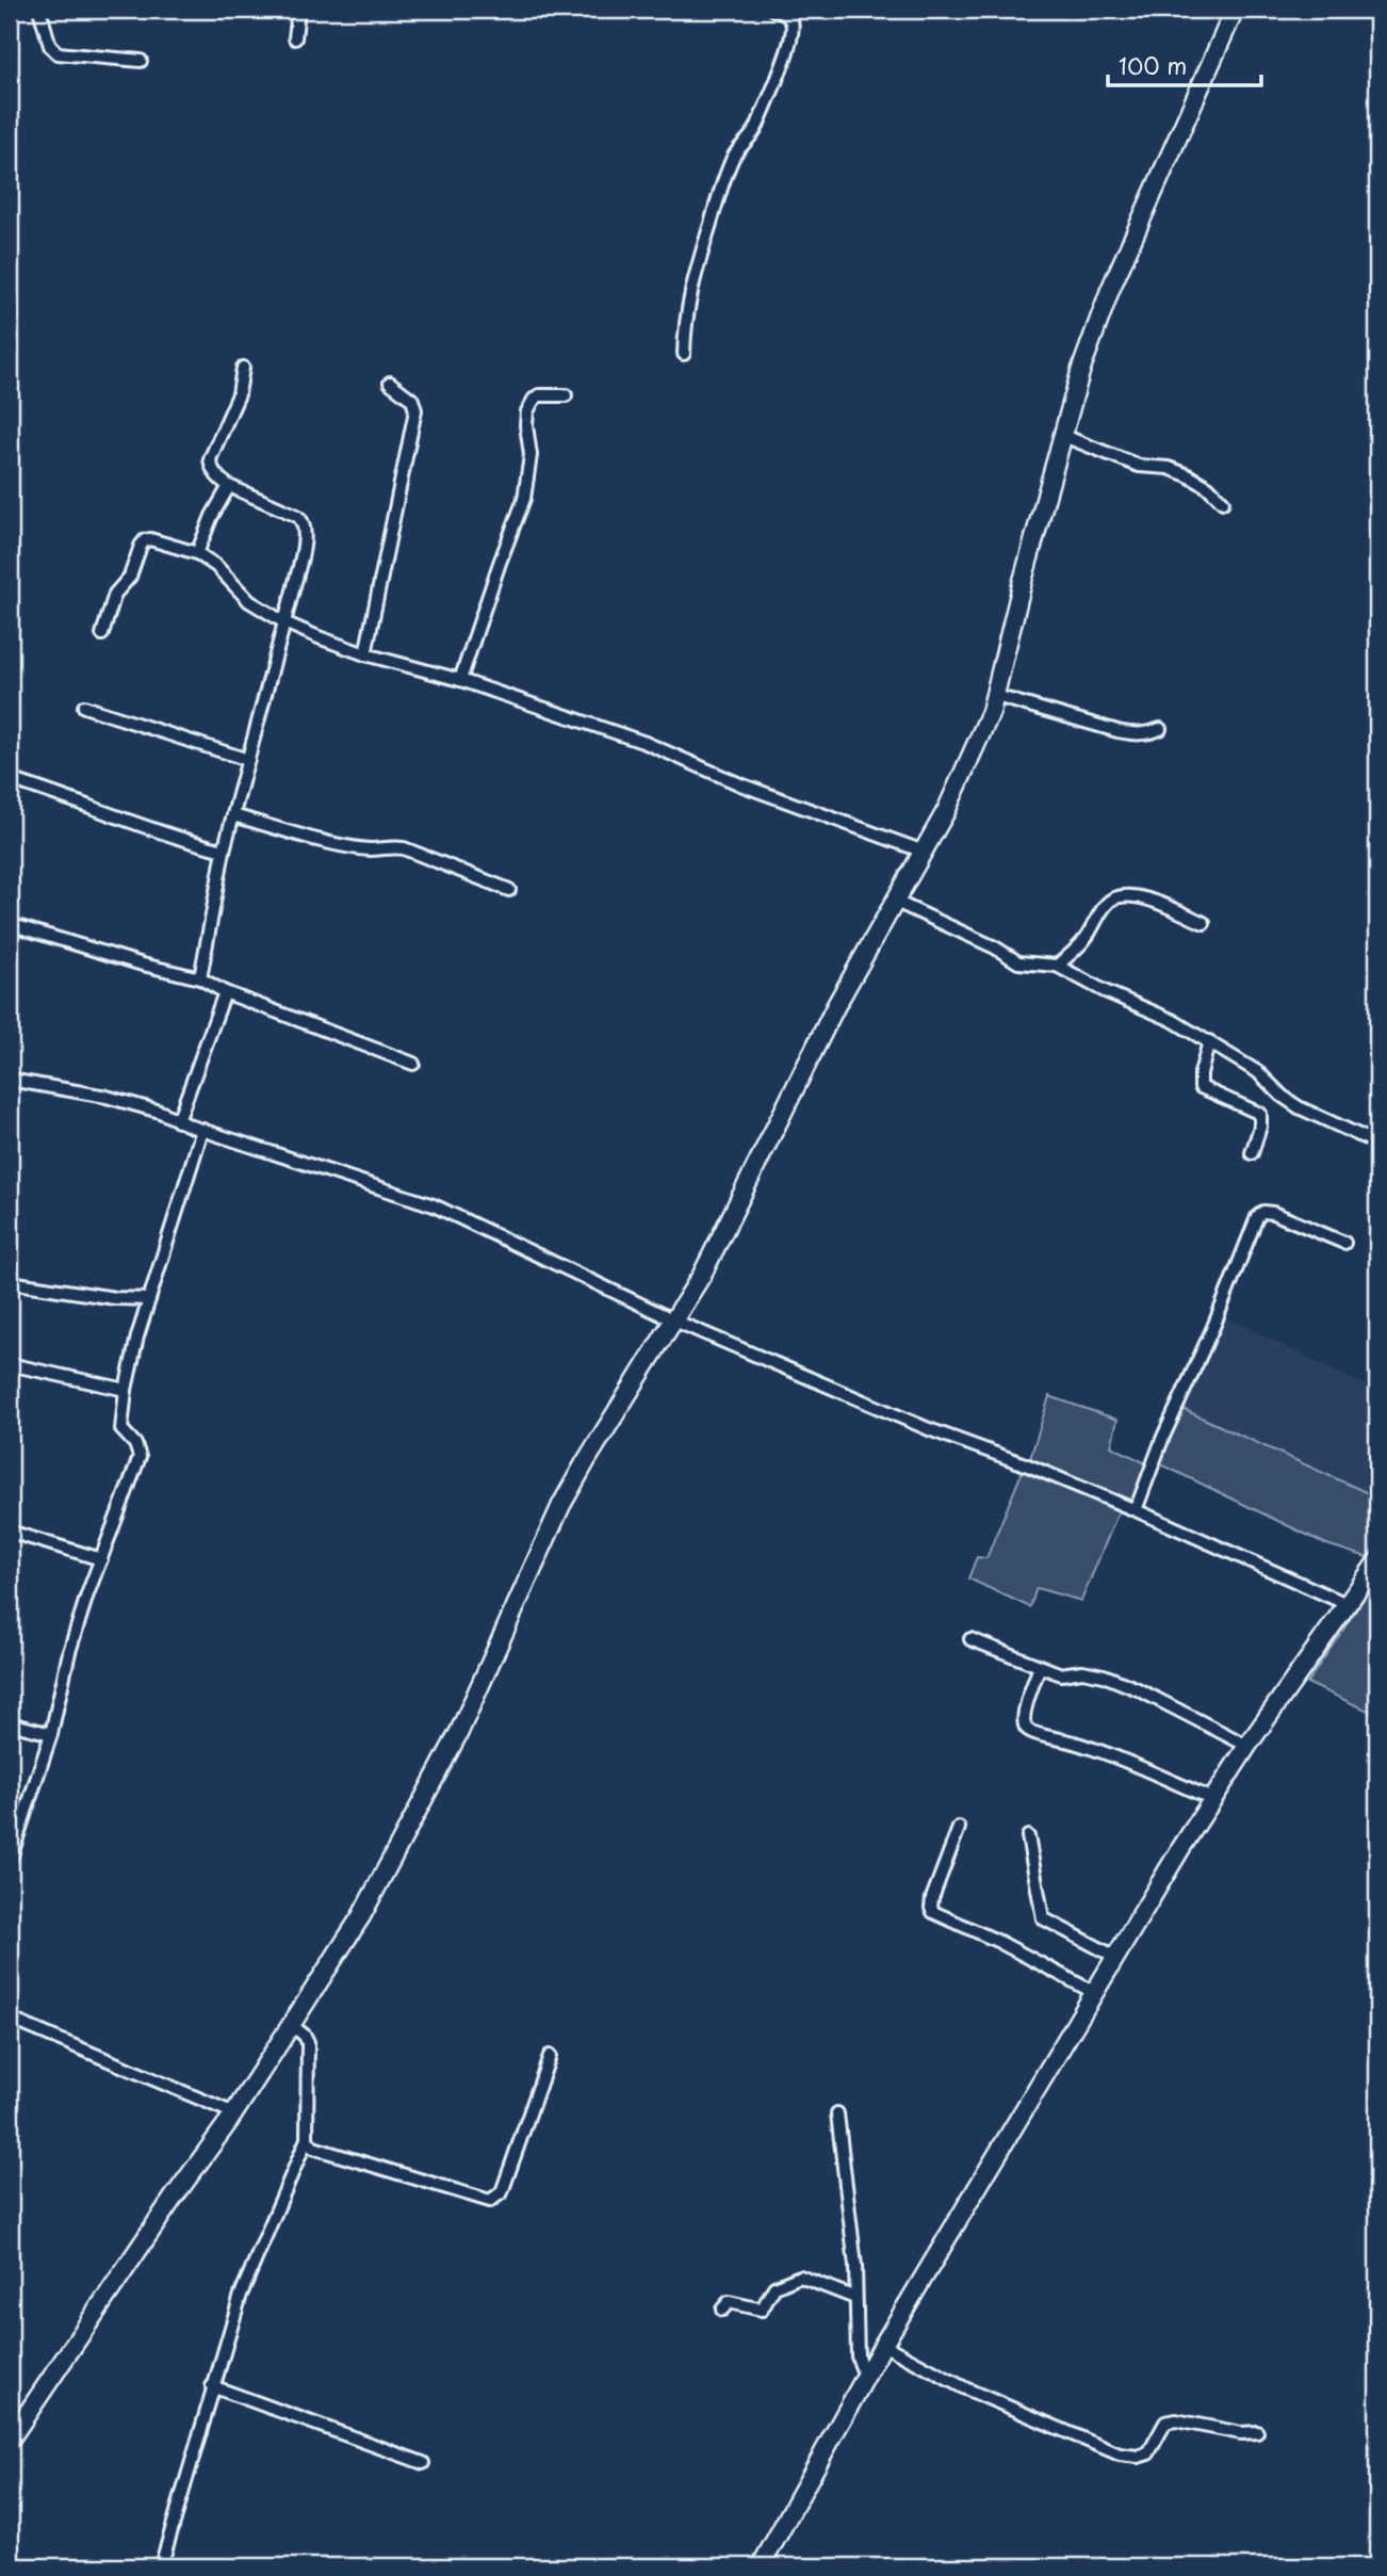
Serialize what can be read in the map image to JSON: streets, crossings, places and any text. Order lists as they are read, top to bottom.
{
  "scale_bar": "100 m"
}
